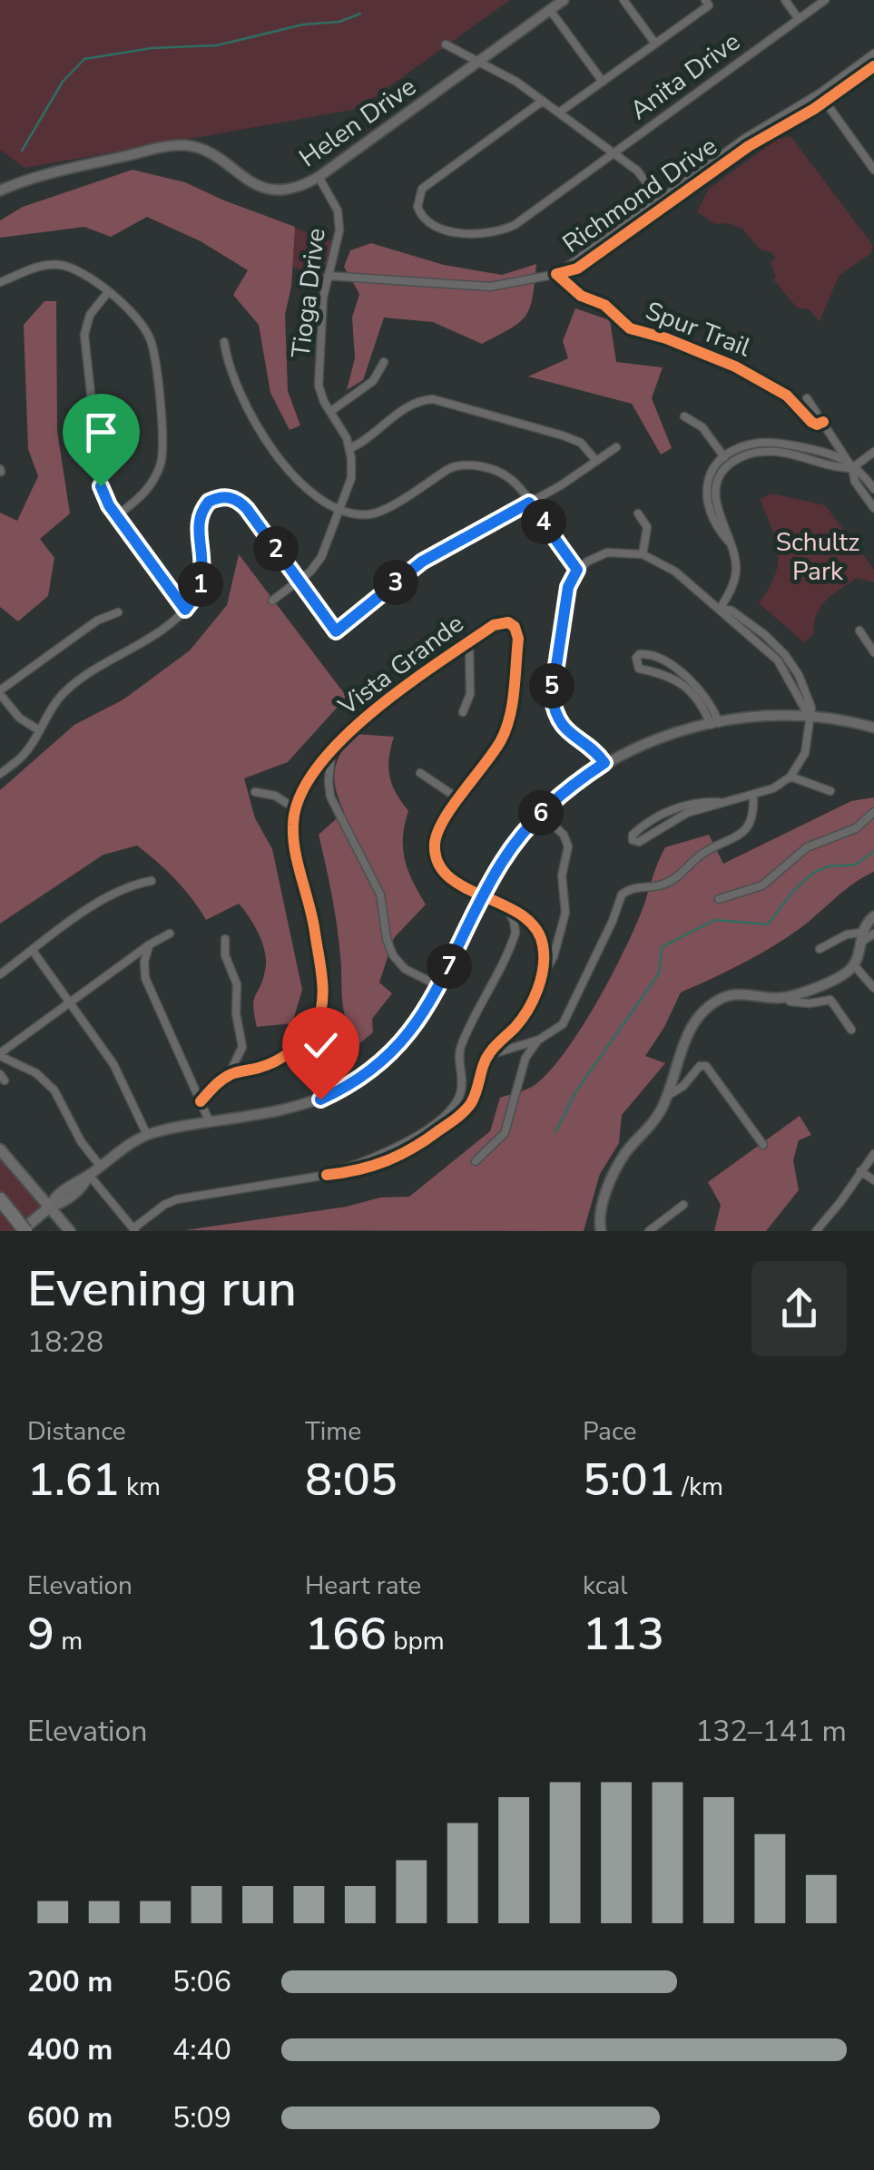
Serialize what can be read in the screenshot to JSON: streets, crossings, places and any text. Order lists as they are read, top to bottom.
{
  "streets": {
    "street": [
      "Anita Drive",
      "Helen Drive",
      "Richmond Drive",
      "Tioga Drive",
      "Vista Grande"
    ],
    "cycle path": ["Spur Trail"]
  },
  "crossings": [
    ["Helen Drive", "Tioga Drive"],
    ["Richmond Drive", "Tioga Drive"]
  ],
  "parks": ["Schultz Park"],
  "page": {
    "pins": [
      "4",
      "2",
      "3",
      "1",
      "5",
      "6",
      "7"
    ],
    "heading": ["Evening run", "18:28"],
    "stats": [
      ["Distance", "1.61 km"],
      ["Time", "8:05"],
      ["Pace", "5:01 /km"],
      ["Elevation", "9 m"],
      ["Heart rate", "166 bpm"],
      ["kcal", "113"]
    ],
    "chart": ["Elevation", "132–141 m"],
    "list": [
      {
        "name": "200 m",
        "note": "5:06"
      },
      {
        "name": "400 m",
        "note": "4:40"
      },
      {
        "name": "600 m",
        "note": "5:09"
      }
    ]
  }
}
